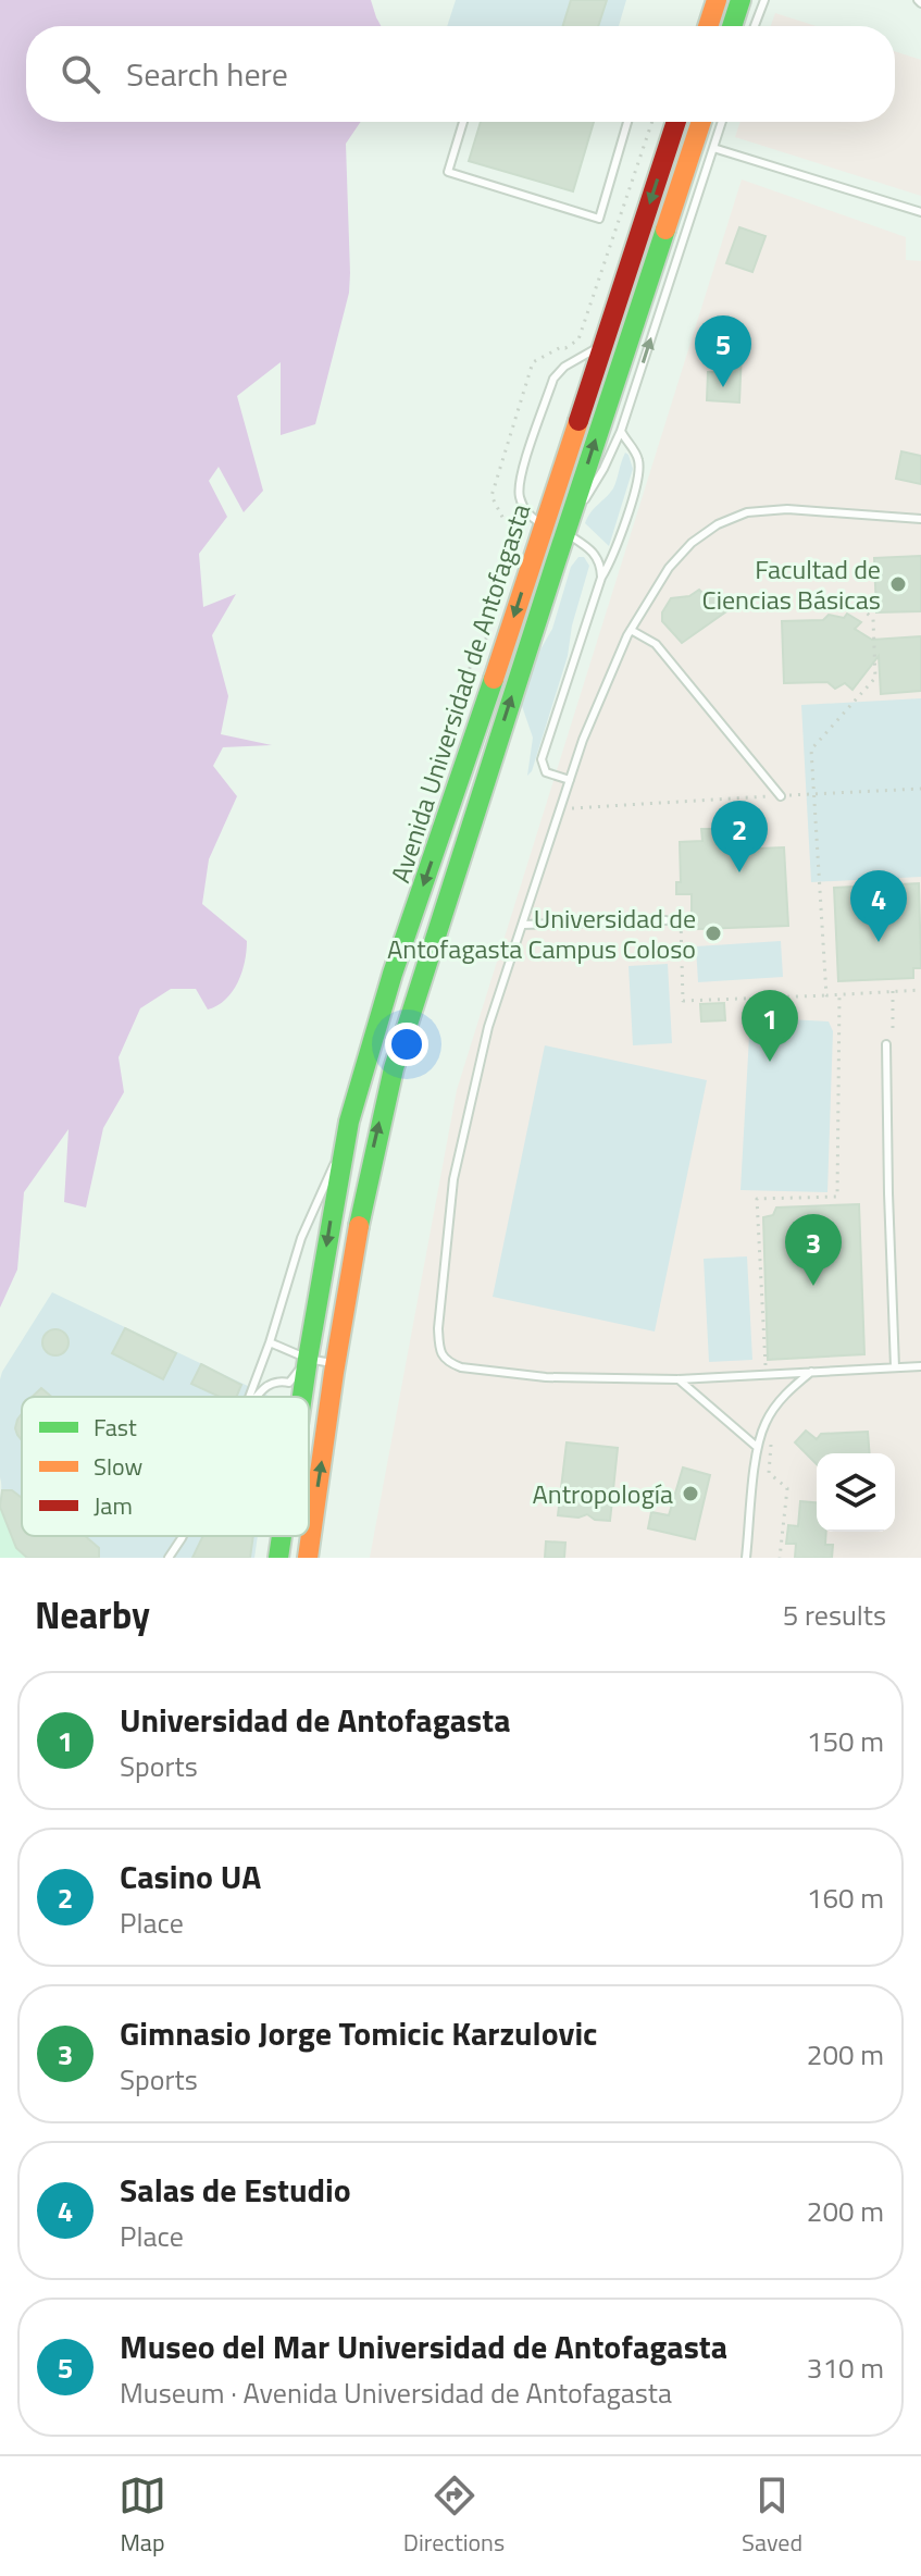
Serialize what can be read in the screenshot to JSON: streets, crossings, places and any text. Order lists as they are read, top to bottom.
{
  "streets": {
    "main road": ["Avenida Universidad de Antofagasta"]
  },
  "places": ["Facultad de Ciencias Básicas", "Universidad de Antofagasta Campus Coloso", "Antropología"],
  "legend": ["Fast", "Slow", "Jam"],
  "page": {
    "search": "Search here",
    "pins": [
      "5",
      "2",
      "4",
      "1",
      "3"
    ],
    "heading": ["Nearby", "5 results"],
    "list": [
      {
        "mark": "1",
        "name": "Universidad de Antofagasta",
        "note": "Sports",
        "value": "150 m"
      },
      {
        "mark": "2",
        "name": "Casino UA",
        "note": "Place",
        "value": "160 m"
      },
      {
        "mark": "3",
        "name": "Gimnasio Jorge Tomicic Karzulovic",
        "note": "Sports",
        "value": "200 m"
      },
      {
        "mark": "4",
        "name": "Salas de Estudio",
        "note": "Place",
        "value": "200 m"
      },
      {
        "mark": "5",
        "name": "Museo del Mar Universidad de Antofagasta",
        "note": "Museum · Avenida Universidad de Antofagasta",
        "value": "310 m"
      }
    ],
    "nav": ["Map", "Directions", "Saved"]
  }
}
